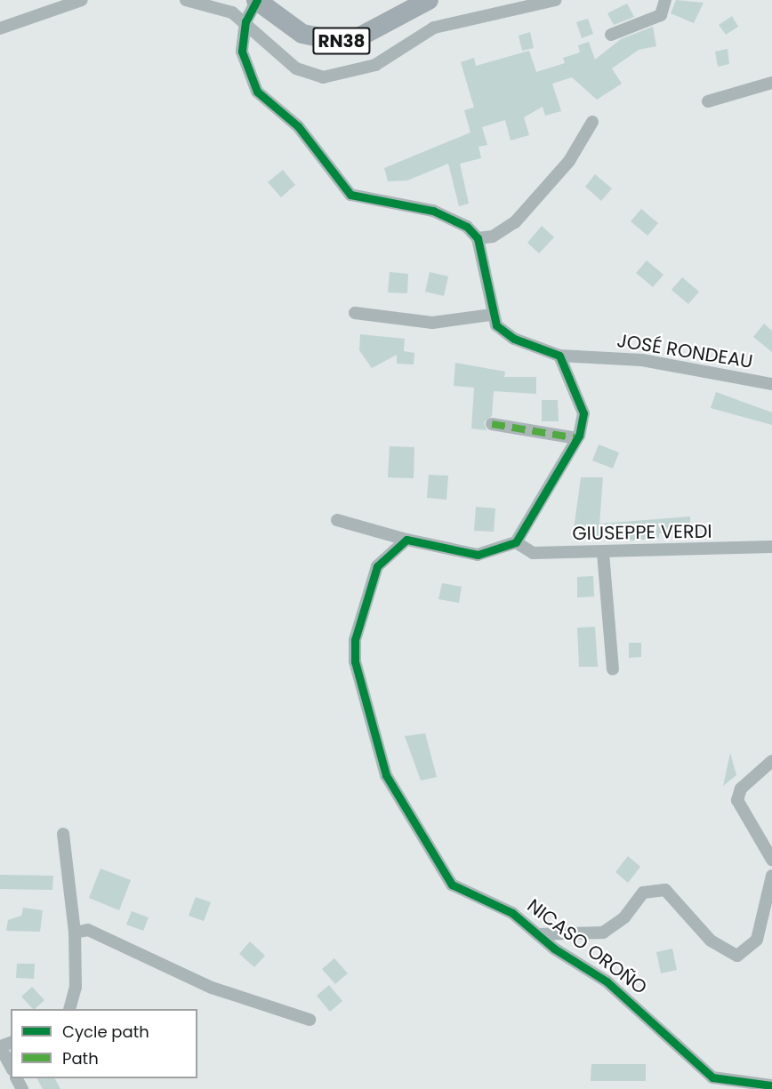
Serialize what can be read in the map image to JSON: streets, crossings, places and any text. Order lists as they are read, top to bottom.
{
  "streets": {
    "main road": ["RN38"],
    "street": ["JOSÉ RONDEAU", "GIUSEPPE VERDI", "NICASO OROÑO"]
  },
  "legend": ["Cycle path", "Path"]
}
